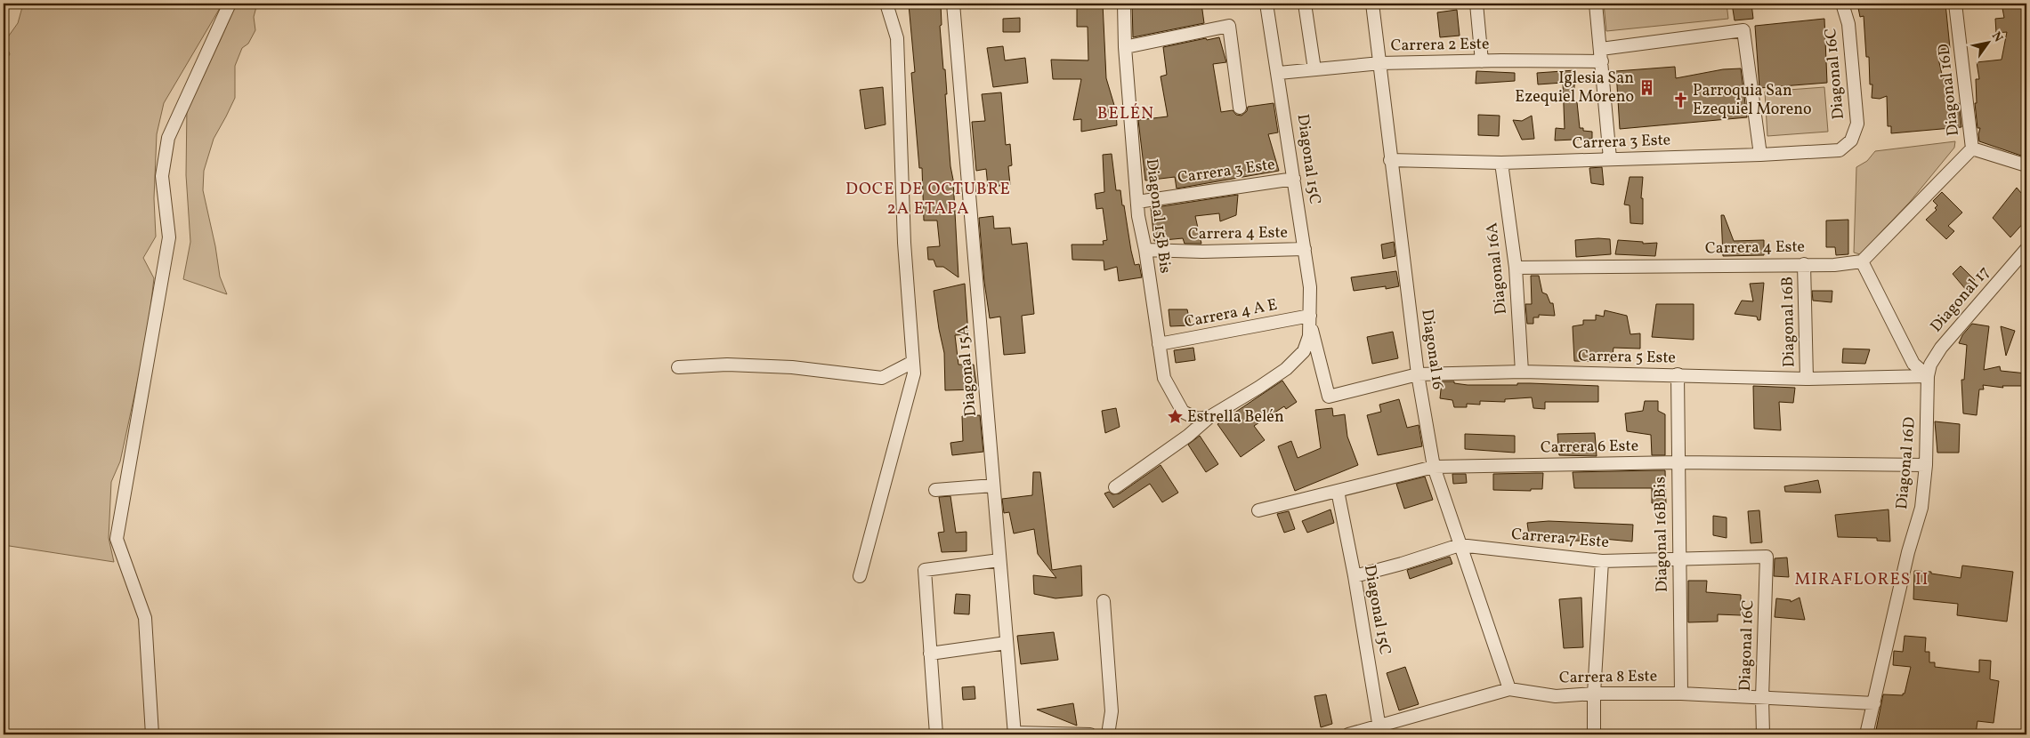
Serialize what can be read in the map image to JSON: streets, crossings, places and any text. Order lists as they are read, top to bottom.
{
  "streets": {
    "street": [
      "Carrera 2 Este",
      "Diagonal 16C",
      "Diagonal 16D",
      "Carrera 3 Este",
      "Diagonal 15C",
      "Diagonal 15B Bis",
      "Carrera 4 Este",
      "Diagonal 16A",
      "Diagonal 17",
      "Carrera 4 A E",
      "Diagonal 16B",
      "Diagonal 16",
      "Carrera 5 Este",
      "Diagonal 15A",
      "Carrera 6 Este",
      "Diagonal 16B Bis",
      "Carrera 7 Este",
      "Carrera 8 Este"
    ]
  },
  "crossings": [
    ["Carrera 2 Este", "Carrera 3 Este"],
    ["Carrera 2 Este", "Diagonal 15C"],
    ["Carrera 2 Este", "Diagonal 16"],
    ["Diagonal 16C", "Carrera 3 Este"],
    ["Diagonal 16C", "Carrera 7 Este"],
    ["Diagonal 16C", "Carrera 8 Este"],
    ["Diagonal 16D", "Carrera 4 Este"],
    ["Diagonal 16D", "Diagonal 17"],
    ["Diagonal 16D", "Carrera 5 Este"],
    ["Diagonal 16D", "Carrera 6 Este"],
    ["Diagonal 16D", "Carrera 8 Este"],
    ["Carrera 3 Este", "Diagonal 15C"],
    ["Carrera 3 Este", "Diagonal 15B Bis"],
    ["Carrera 3 Este", "Diagonal 16A"],
    ["Carrera 3 Este", "Diagonal 16"],
    ["Diagonal 15C", "Diagonal 15B Bis"],
    ["Diagonal 15C", "Carrera 4 Este"],
    ["Diagonal 15C", "Carrera 4 A E"],
    ["Diagonal 15C", "Carrera 5 Este"],
    ["Diagonal 15C", "Carrera 6 Este"],
    ["Diagonal 15C", "Carrera 7 Este"],
    ["Diagonal 15C", "Carrera 8 Este"],
    ["Diagonal 15B Bis", "Carrera 4 Este"],
    ["Diagonal 15B Bis", "Carrera 4 A E"],
    ["Carrera 4 Este", "Diagonal 16A"],
    ["Carrera 4 Este", "Diagonal 16B"],
    ["Diagonal 16A", "Carrera 5 Este"],
    ["Diagonal 17", "Carrera 5 Este"],
    ["Diagonal 16B", "Carrera 5 Este"],
    ["Diagonal 16", "Carrera 5 Este"],
    ["Diagonal 16", "Carrera 6 Este"],
    ["Diagonal 16", "Carrera 7 Este"],
    ["Diagonal 16", "Carrera 8 Este"],
    ["Carrera 5 Este", "Diagonal 16B Bis"],
    ["Carrera 6 Este", "Diagonal 16B Bis"],
    ["Diagonal 16B Bis", "Carrera 7 Este"],
    ["Diagonal 16B Bis", "Carrera 8 Este"]
  ],
  "districts": ["BELÉN", "DOCE DE OCTUBRE 2A ETAPA", "MIRAFLORES II"],
  "places": {
    "building": ["Iglesia San Ezequiel Moreno"],
    "church": ["Parroquia San Ezequiel Moreno"],
    "place": ["Estrella Belén"]
  },
  "north": "top right"
}
